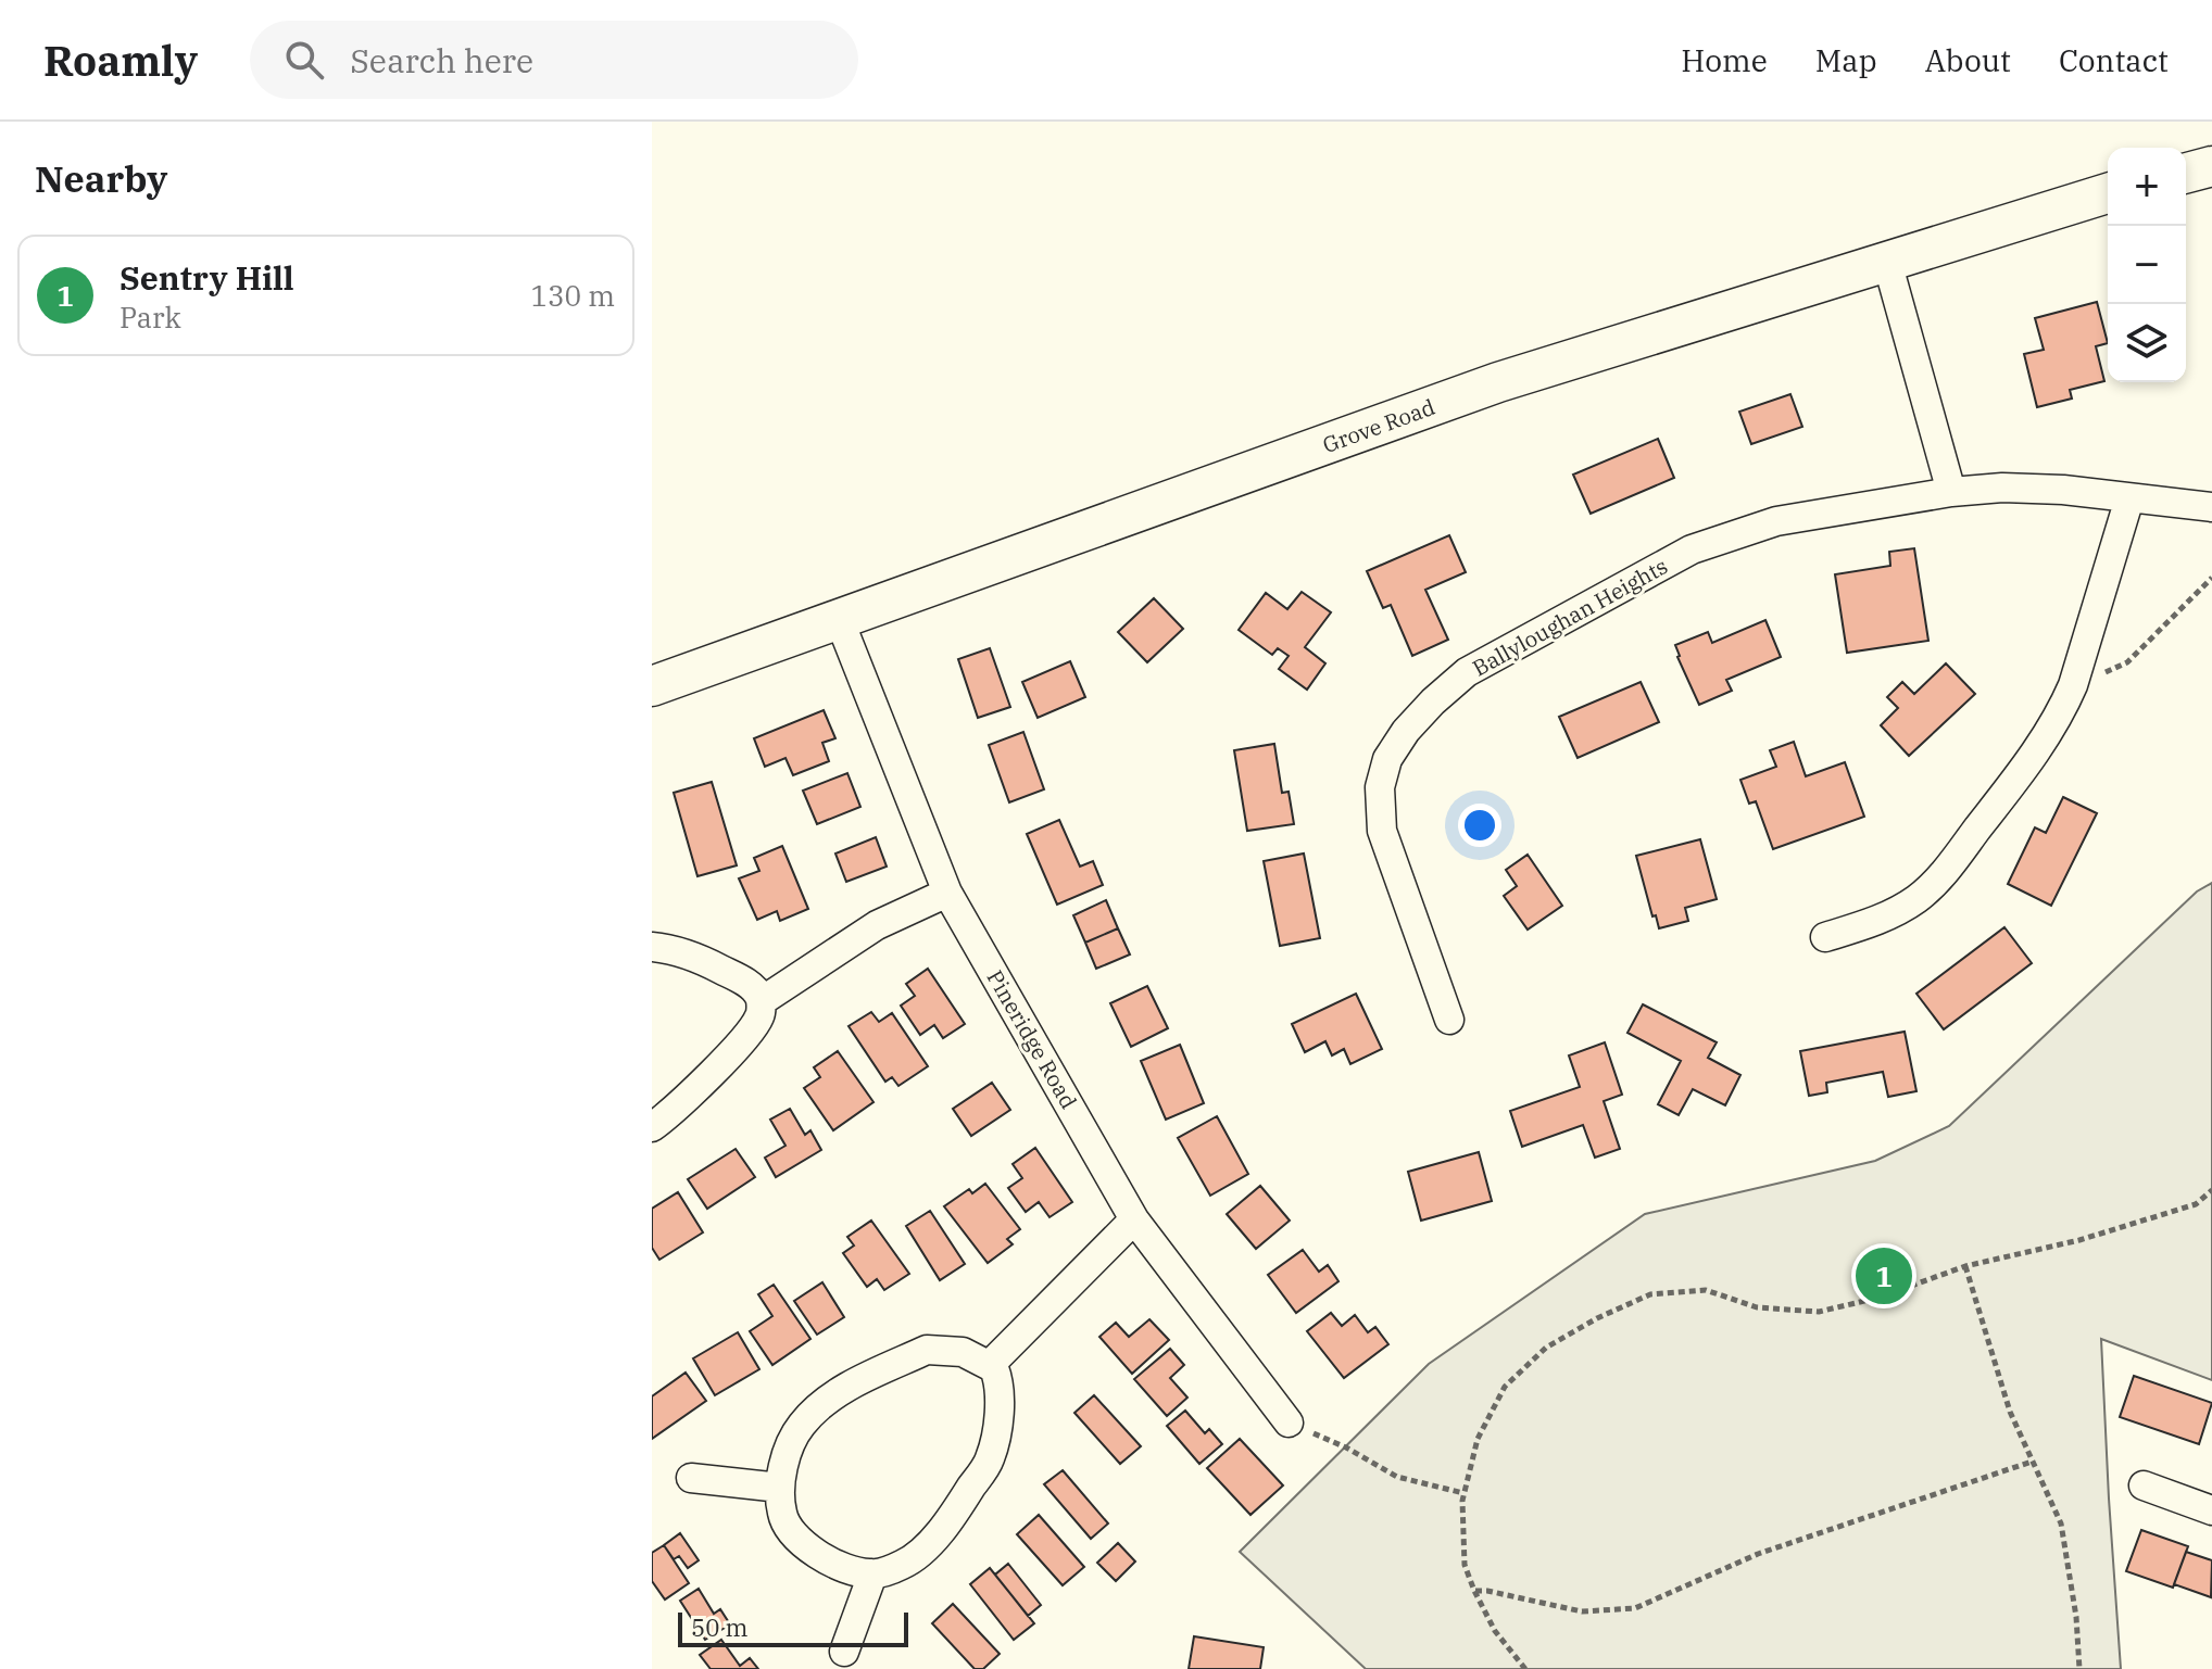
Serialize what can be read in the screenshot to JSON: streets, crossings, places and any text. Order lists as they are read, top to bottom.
{
  "streets": {
    "street": ["Grove Road", "Ballyloughan Heights", "Pineridge Road"]
  },
  "crossings": [
    ["Grove Road", "Pineridge Road"]
  ],
  "scale_bar": "50 m",
  "page": {
    "header": "Roamly",
    "search": "Search here",
    "nav": [
      "Home",
      "Map",
      "About",
      "Contact"
    ],
    "heading": "Nearby",
    "map_buttons": ["+", "−"],
    "list": [
      {
        "mark": "1",
        "name": "Sentry Hill",
        "note": "Park",
        "value": "130 m"
      }
    ],
    "pins": "1",
    "scale": "50 m"
  }
}
